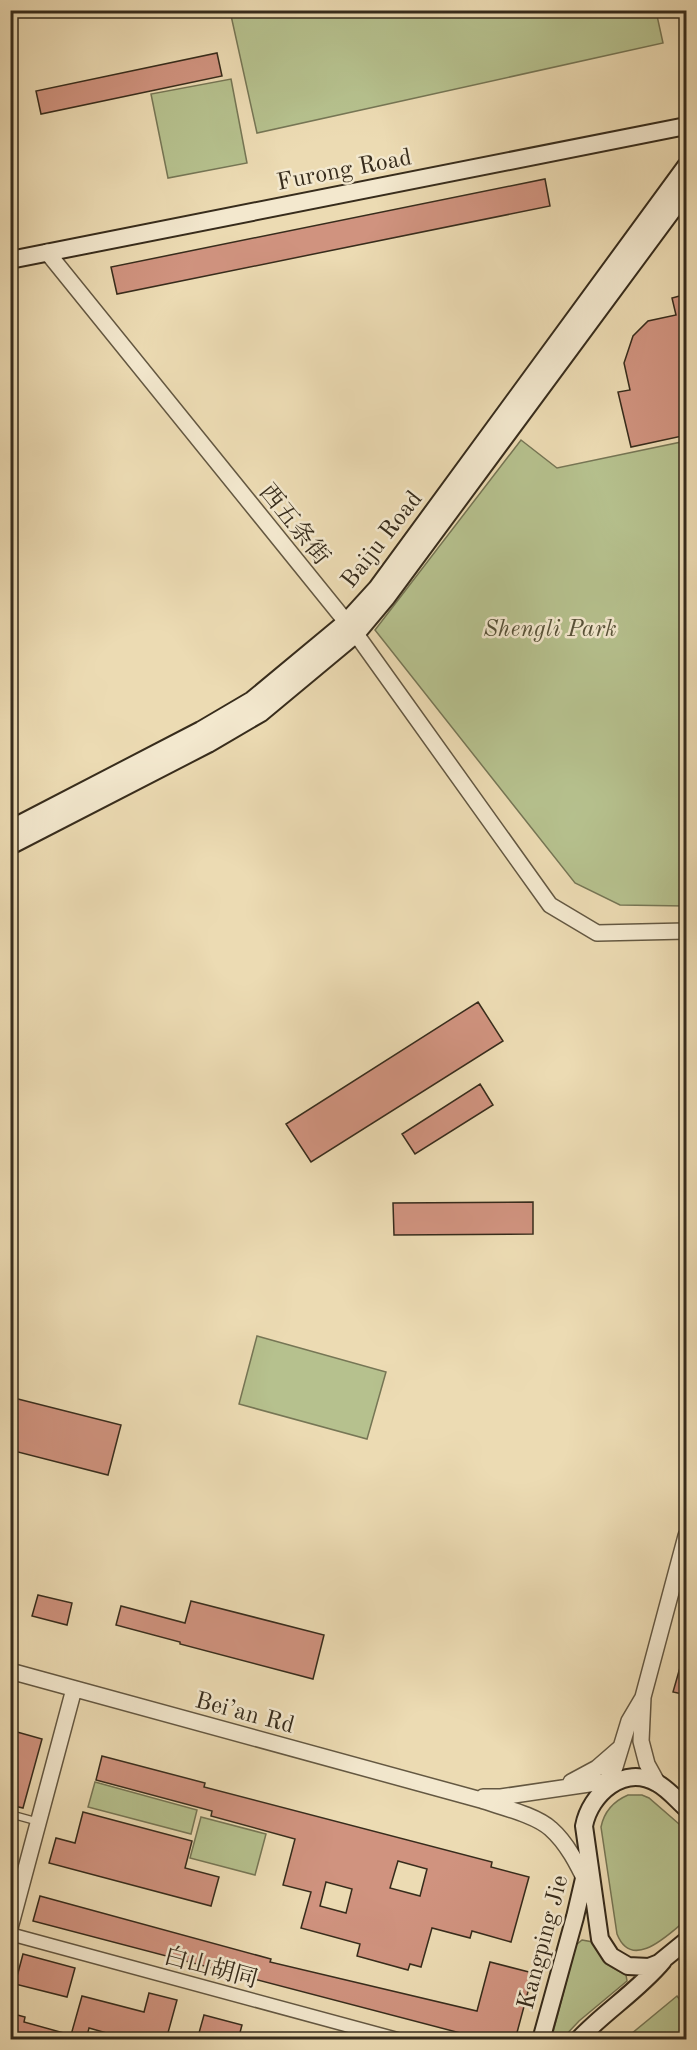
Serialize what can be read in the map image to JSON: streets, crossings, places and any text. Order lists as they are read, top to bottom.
{
  "streets": {
    "main road": ["Furong Road", "Baiju Road", "Kangping Jie"],
    "street": ["西五条街", "Bei’an Rd", "白山胡同"]
  },
  "crossings": [
    ["Furong Road", "西五条街"],
    ["西五条街", "Baiju Road"]
  ],
  "parks": ["Shengli Park"]
}
